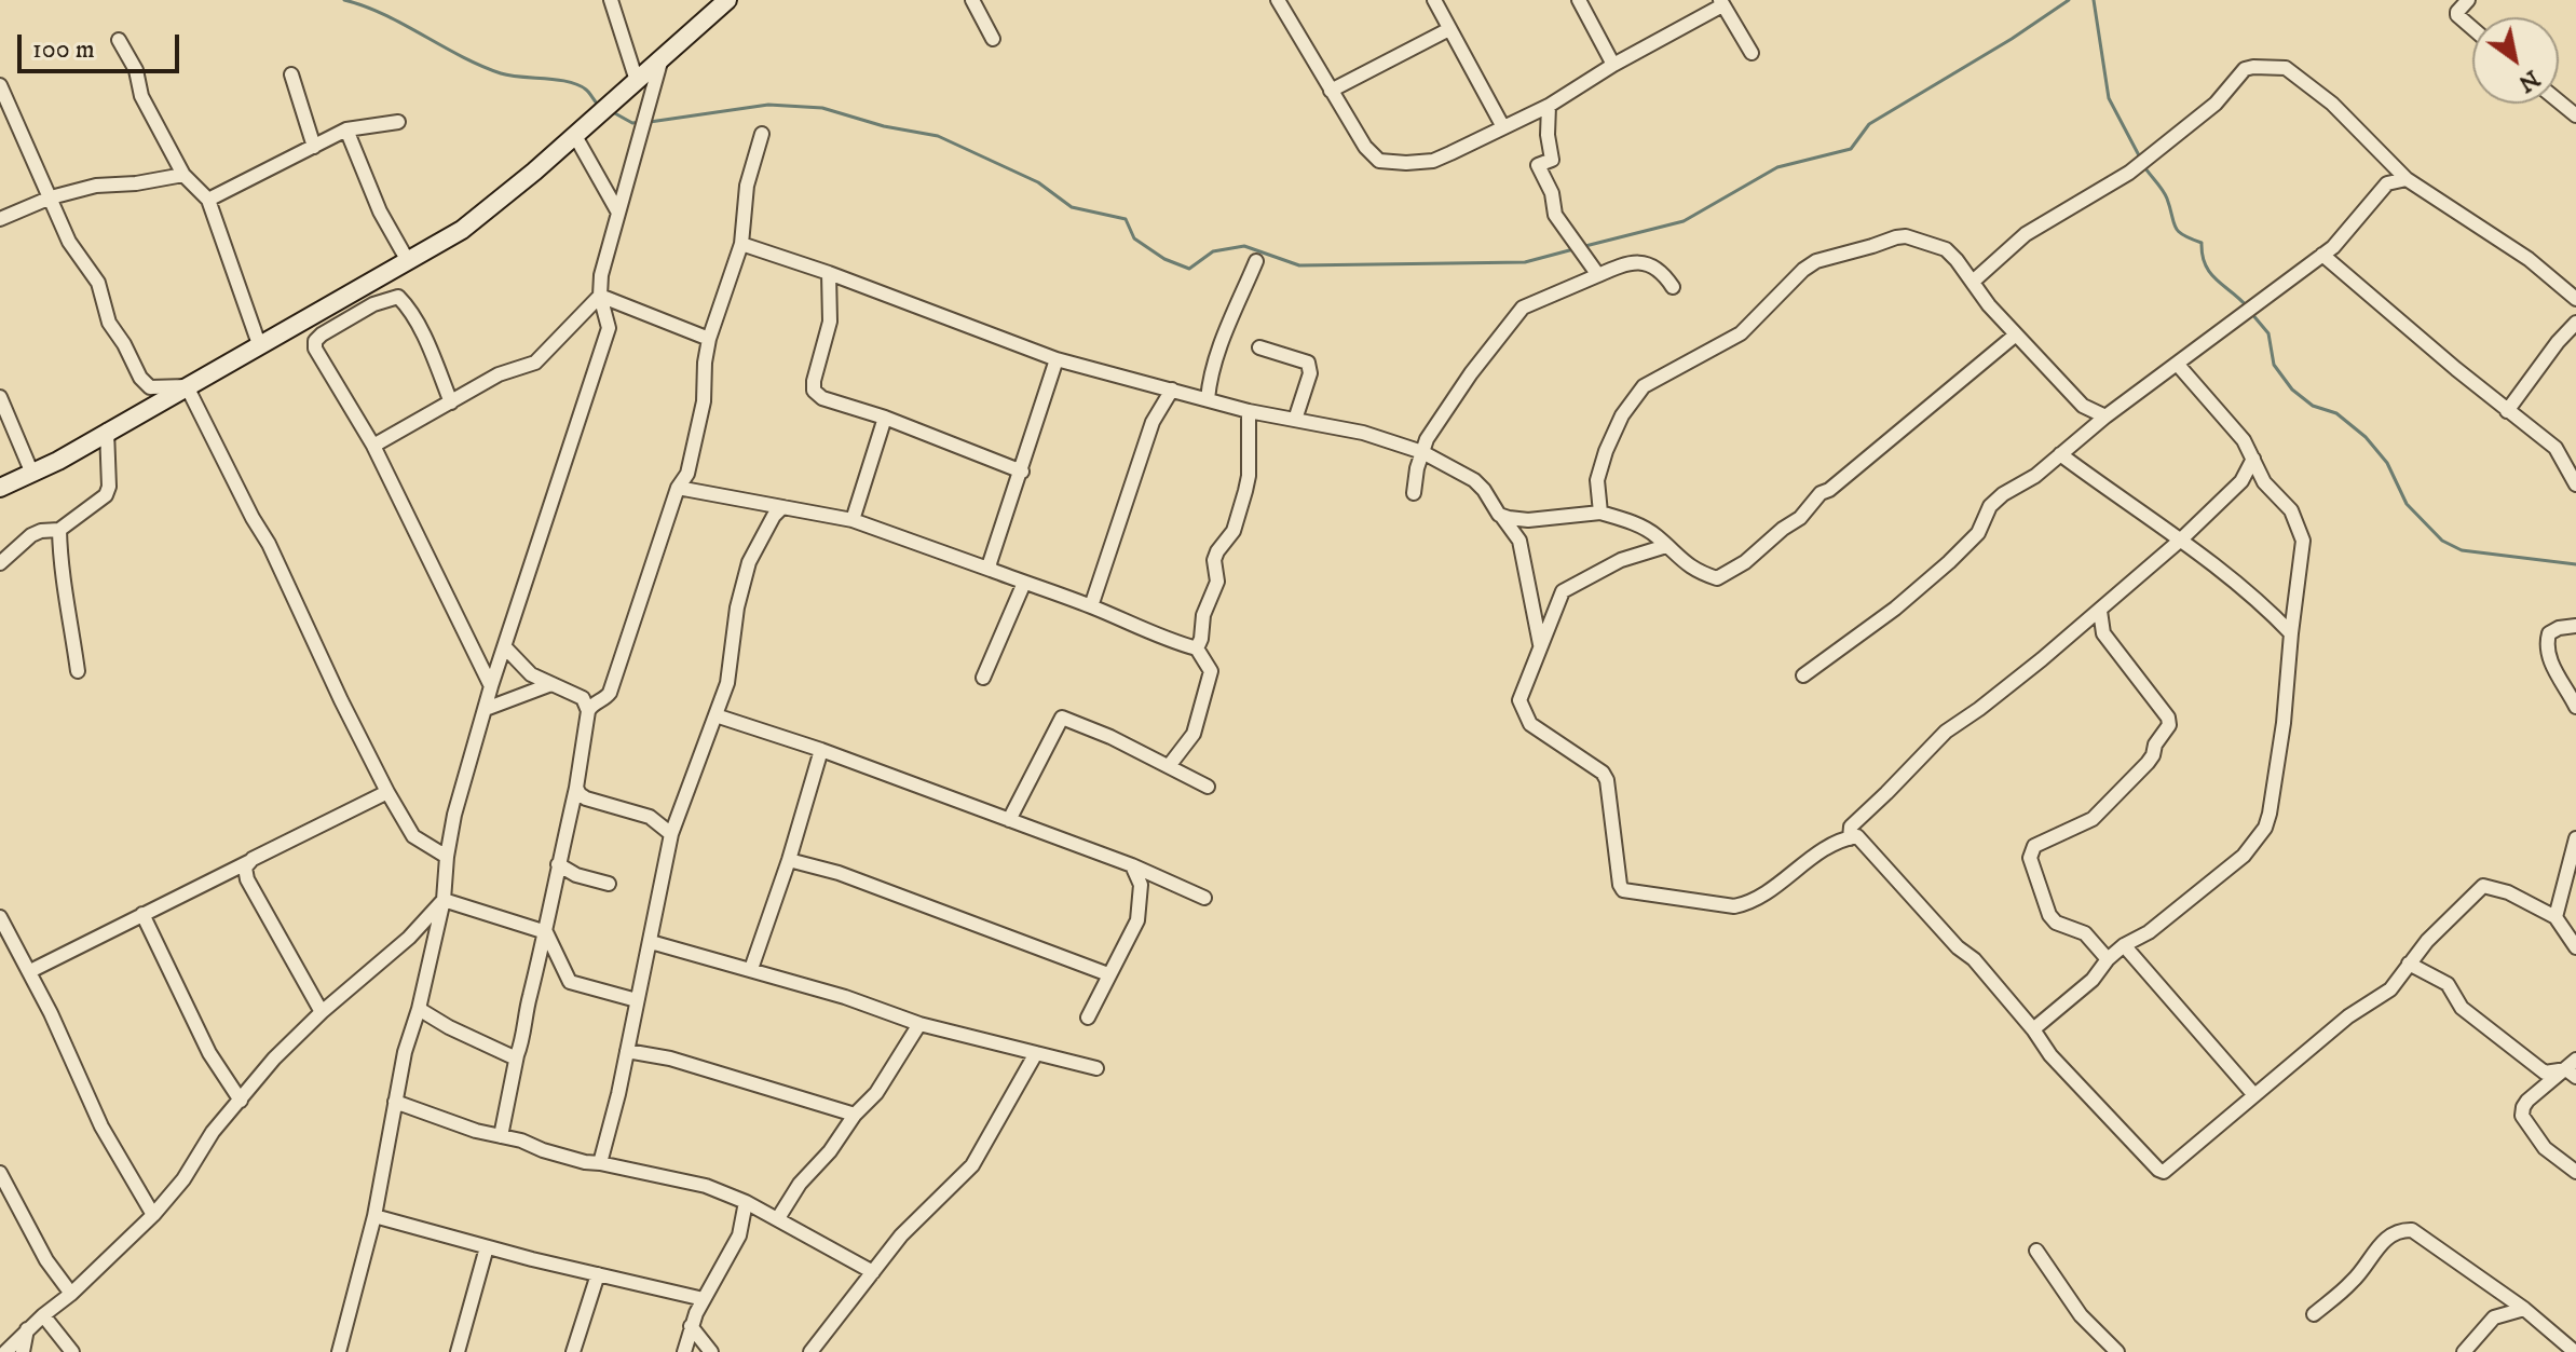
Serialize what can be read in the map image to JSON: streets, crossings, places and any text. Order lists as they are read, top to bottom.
{
  "scale_bar": "100 m",
  "north": "bottom right"
}
